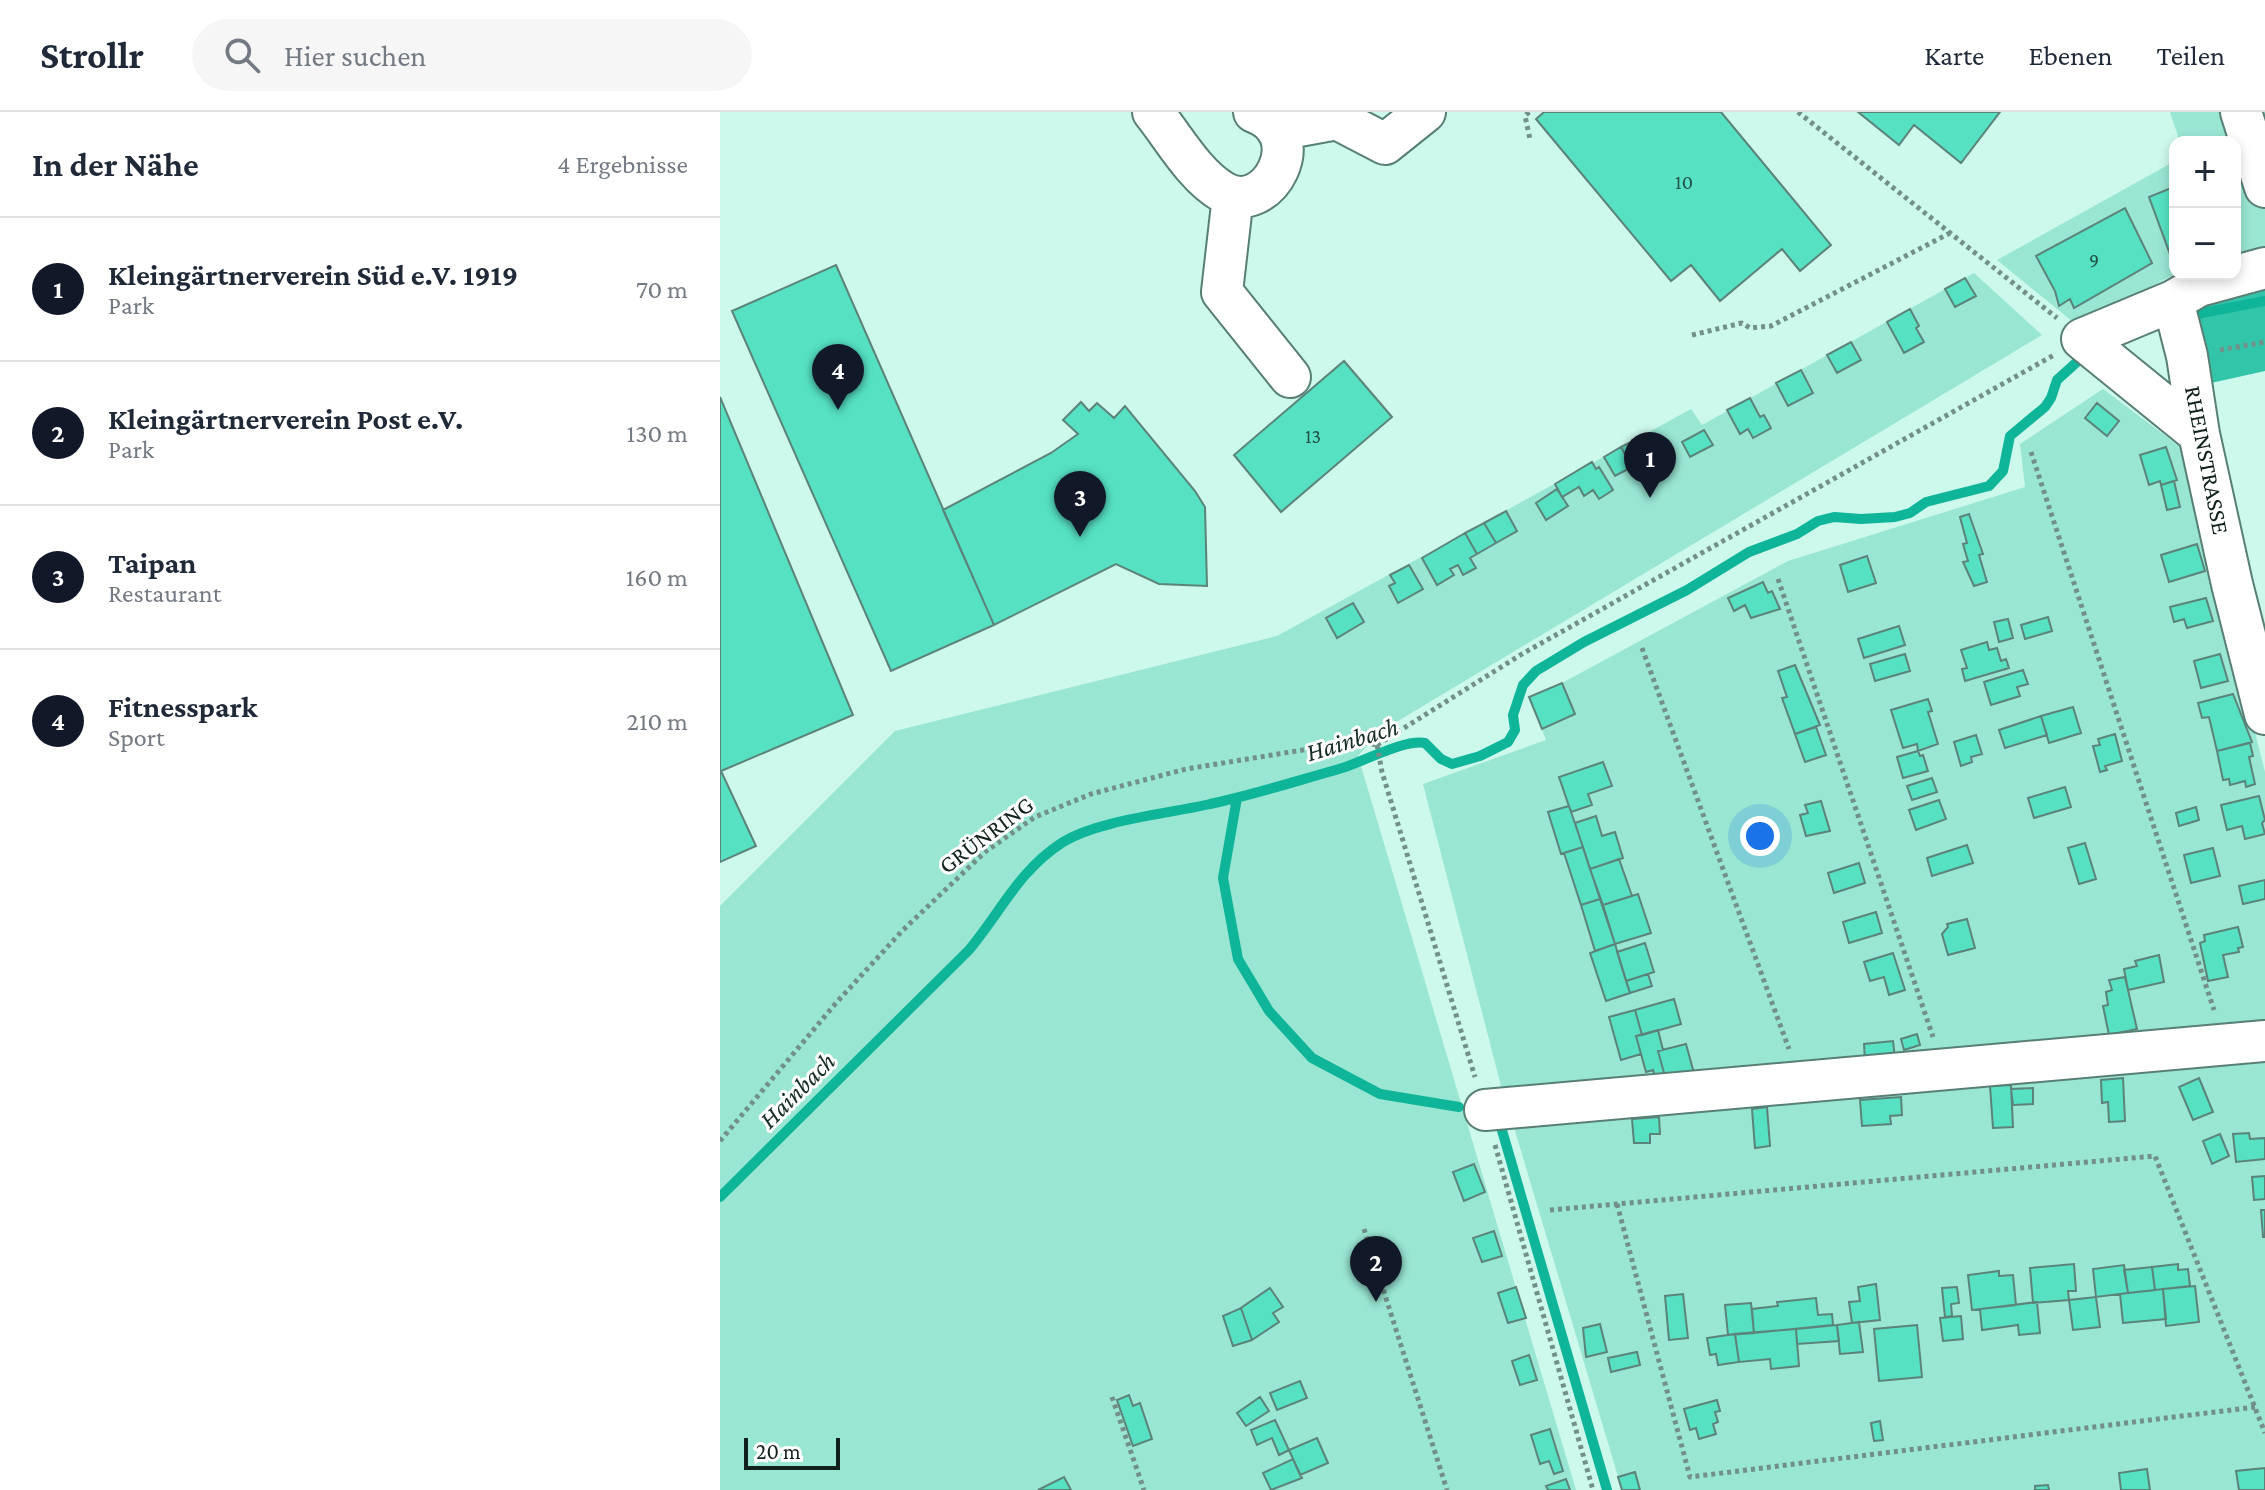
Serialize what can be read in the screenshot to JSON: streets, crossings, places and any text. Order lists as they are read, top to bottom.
{
  "streets": {
    "street": ["RHEINSTRASSE"],
    "path": ["GRÜNRING"]
  },
  "water": ["Hainbach"],
  "house_numbers": ["10", "9", "13"],
  "scale_bar": "20 m",
  "page": {
    "header": "Strollr",
    "search": "Hier suchen",
    "nav": ["Karte", "Ebenen", "Teilen"],
    "heading": ["In der Nähe", "4 Ergebnisse"],
    "map_buttons": ["+", "−"],
    "list": [
      {
        "mark": "1",
        "name": "Kleingärtnerverein Süd e.V. 1919",
        "note": "Park",
        "value": "70 m"
      },
      {
        "mark": "2",
        "name": "Kleingärtnerverein Post e.V.",
        "note": "Park",
        "value": "130 m"
      },
      {
        "mark": "3",
        "name": "Taipan",
        "note": "Restaurant",
        "value": "160 m"
      },
      {
        "mark": "4",
        "name": "Fitnesspark",
        "note": "Sport",
        "value": "210 m"
      }
    ],
    "pins": [
      "4",
      "1",
      "3",
      "2"
    ],
    "scale": "20 m"
  }
}
